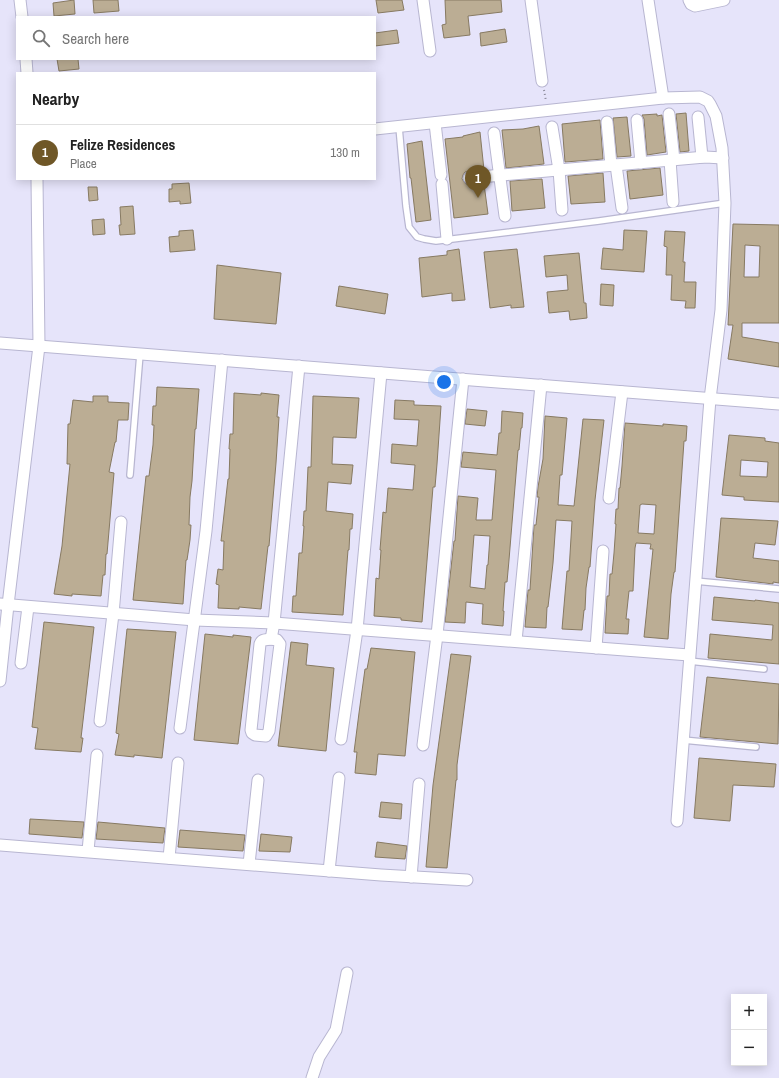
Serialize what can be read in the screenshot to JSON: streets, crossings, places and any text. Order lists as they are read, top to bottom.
{
  "page": {
    "search": "Search here",
    "heading": "Nearby",
    "list": [
      {
        "mark": "1",
        "name": "Felize Residences",
        "note": "Place",
        "value": "130 m"
      }
    ],
    "pins": "1",
    "map_buttons": ["+", "−"]
  }
}
